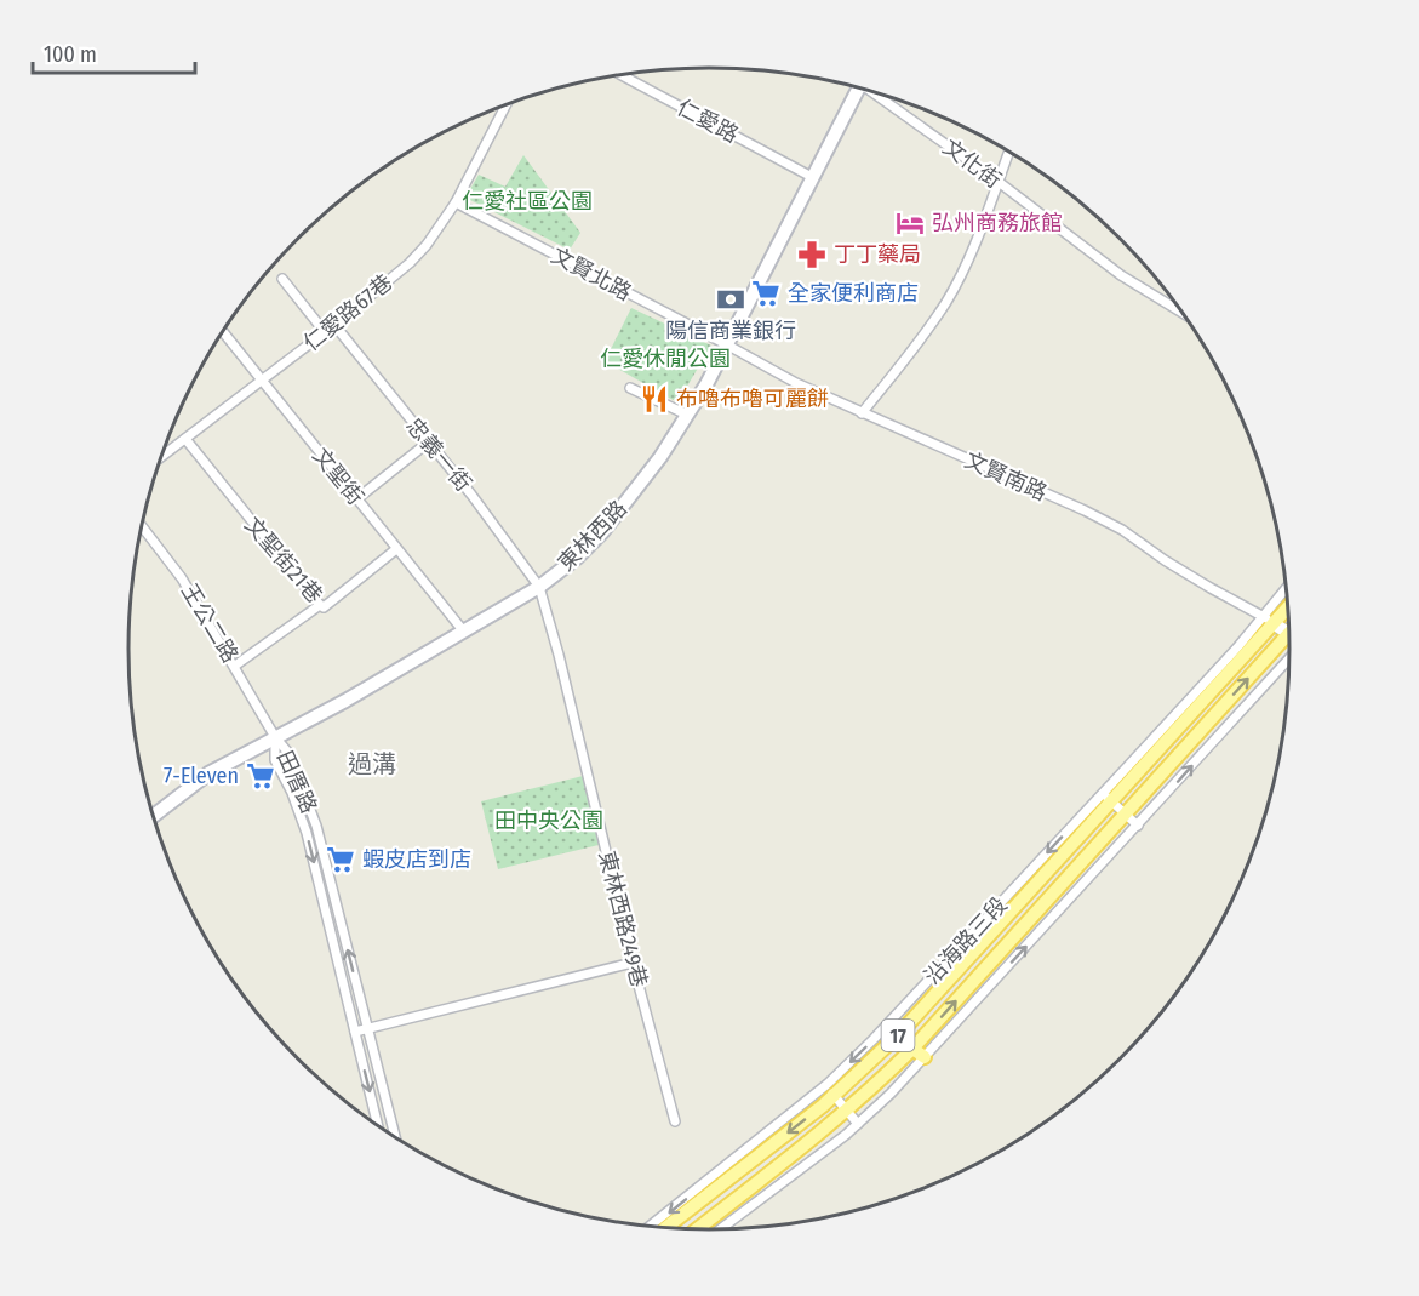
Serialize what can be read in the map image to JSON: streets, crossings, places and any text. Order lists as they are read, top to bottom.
{
  "streets": {
    "main road": ["沿海路三段", "17"],
    "street": [
      "仁愛路",
      "文化街",
      "文賢北路",
      "仁愛路67巷",
      "忠義一街",
      "文聖街",
      "文賢南路",
      "東林西路",
      "文聖街21巷",
      "王公二路",
      "田厝路",
      "東林西路249巷"
    ]
  },
  "crossings": [
    ["仁愛路", "東林西路"],
    ["文賢北路", "仁愛路67巷"],
    ["文賢北路", "文賢南路"],
    ["文賢北路", "東林西路"],
    ["仁愛路67巷", "忠義一街"],
    ["仁愛路67巷", "文聖街"],
    ["仁愛路67巷", "文聖街21巷"],
    ["忠義一街", "東林西路"],
    ["忠義一街", "東林西路249巷"],
    ["文聖街", "東林西路"],
    ["文聖街", "文聖街21巷"],
    ["文賢南路", "東林西路"],
    ["文賢南路", "沿海路三段"],
    ["文賢南路", "17"],
    ["東林西路", "王公二路"],
    ["東林西路", "田厝路"],
    ["東林西路", "東林西路249巷"],
    ["王公二路", "田厝路"],
    ["沿海路三段", "17"]
  ],
  "districts": ["過溝"],
  "parks": ["仁愛社區公園", "仁愛休閒公園", "田中央公園"],
  "places": {
    "hotel": ["弘州商務旅館"],
    "pharmacy": ["丁丁藥局"],
    "supermarket": ["全家便利商店", "7-Eleven", "蝦皮店到店"],
    "bank": ["陽信商業銀行"],
    "restaurant": ["布嚕布嚕可麗餅"]
  },
  "scale_bar": "100 m"
}
